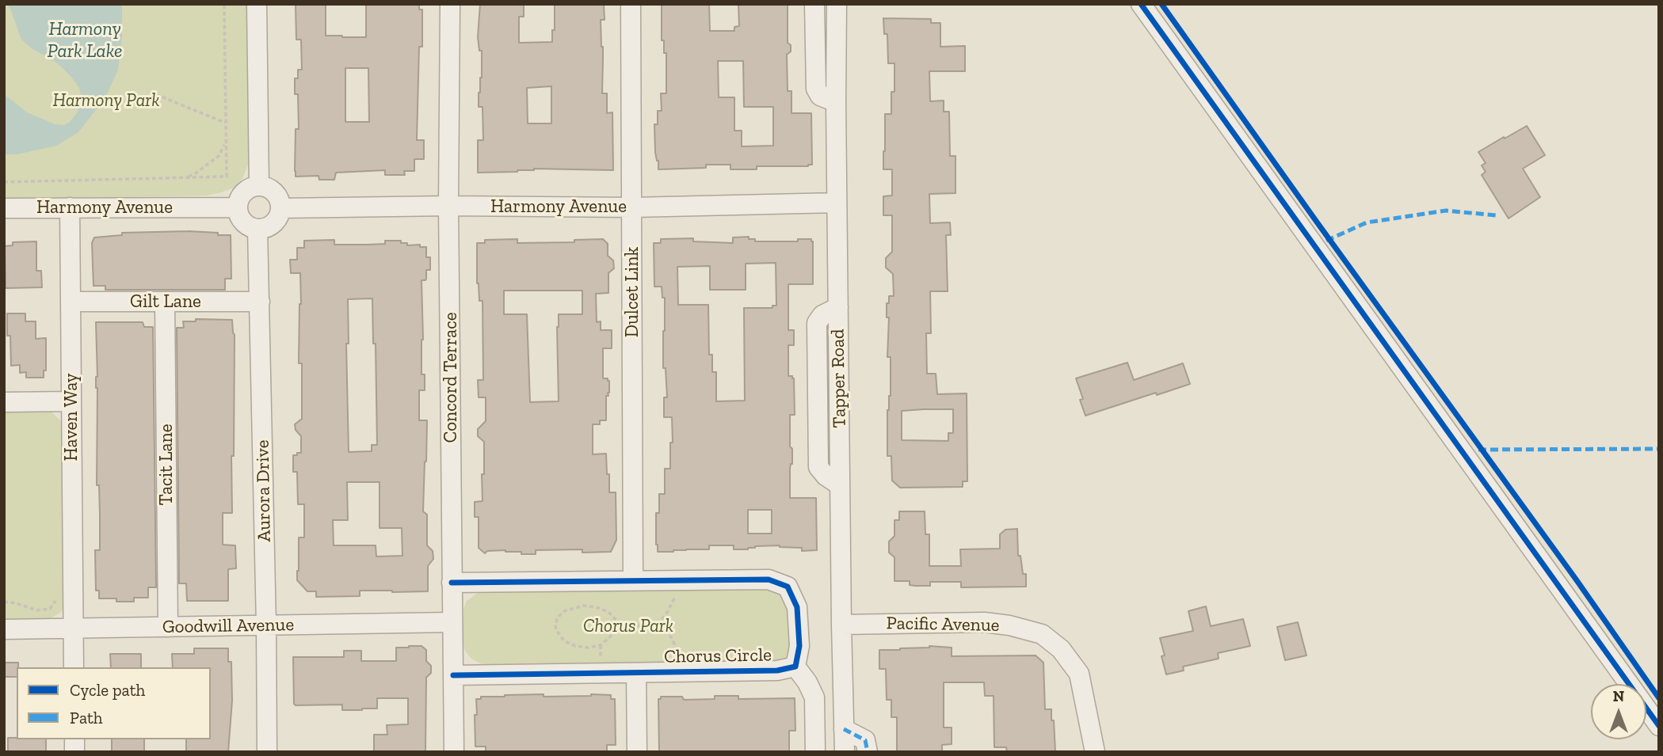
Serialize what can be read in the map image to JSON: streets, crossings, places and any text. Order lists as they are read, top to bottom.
{
  "streets": {
    "street": [
      "Harmony Avenue",
      "Dulcet Link",
      "Gilt Lane",
      "Concord Terrace",
      "Tapper Road",
      "Haven Way",
      "Tacit Lane",
      "Aurora Drive",
      "Pacific Avenue",
      "Goodwill Avenue",
      "Chorus Circle"
    ]
  },
  "crossings": [
    ["Harmony Avenue", "Dulcet Link"],
    ["Harmony Avenue", "Concord Terrace"],
    ["Harmony Avenue", "Tapper Road"],
    ["Harmony Avenue", "Haven Way"],
    ["Harmony Avenue", "Aurora Drive"],
    ["Dulcet Link", "Chorus Circle"],
    ["Gilt Lane", "Haven Way"],
    ["Gilt Lane", "Tacit Lane"],
    ["Gilt Lane", "Aurora Drive"],
    ["Concord Terrace", "Goodwill Avenue"],
    ["Concord Terrace", "Chorus Circle"],
    ["Tapper Road", "Pacific Avenue"],
    ["Haven Way", "Goodwill Avenue"],
    ["Tacit Lane", "Goodwill Avenue"],
    ["Aurora Drive", "Goodwill Avenue"]
  ],
  "water": ["Harmony Park Lake"],
  "parks": ["Harmony Park", "Chorus Park"],
  "legend": ["Cycle path", "Path"],
  "north": "top"
}
